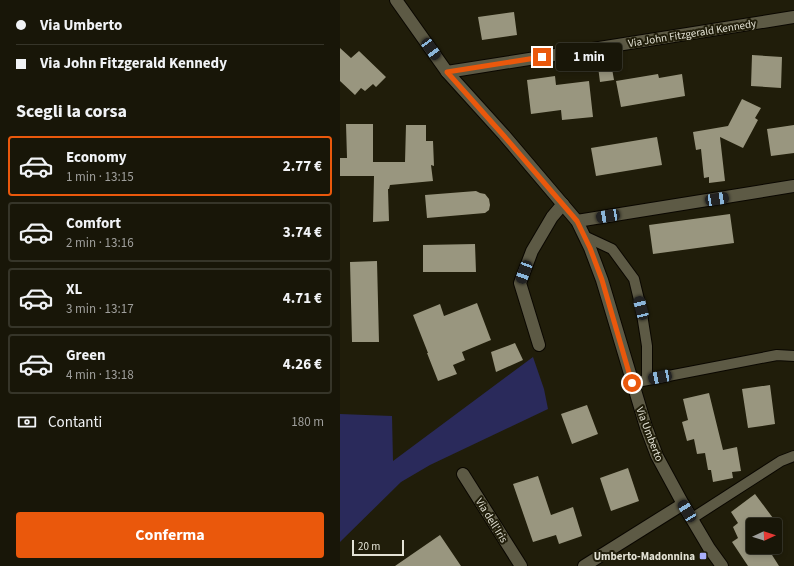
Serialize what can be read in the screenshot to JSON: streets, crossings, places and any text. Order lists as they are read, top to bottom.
{
  "streets": {
    "street": ["Via John Fitzgerald Kennedy", "Via Umberto", "Via dell'Iris"]
  },
  "crossings": [
    ["Via John Fitzgerald Kennedy", "Via Umberto"]
  ],
  "places": {
    "transit": ["Umberto-Madonnina"]
  },
  "scale_bar": "20 m",
  "north": "right",
  "page": {
    "banner": ["Via Umberto", "Via John Fitzgerald Kennedy"],
    "bubble": "1 min",
    "heading": "Scegli la corsa",
    "list": [
      {
        "name": "Economy",
        "note": "1 min · 13:15",
        "value": "2.77 €"
      },
      {
        "name": "Comfort",
        "note": "2 min · 13:16",
        "value": "3.74 €"
      },
      {
        "name": "XL",
        "note": "3 min · 13:17",
        "value": "4.71 €"
      },
      {
        "name": "Green",
        "note": "4 min · 13:18",
        "value": "4.26 €"
      }
    ],
    "pay": ["Contanti", "180 m"],
    "buttons": "Conferma",
    "scale": "20 m"
  }
}
